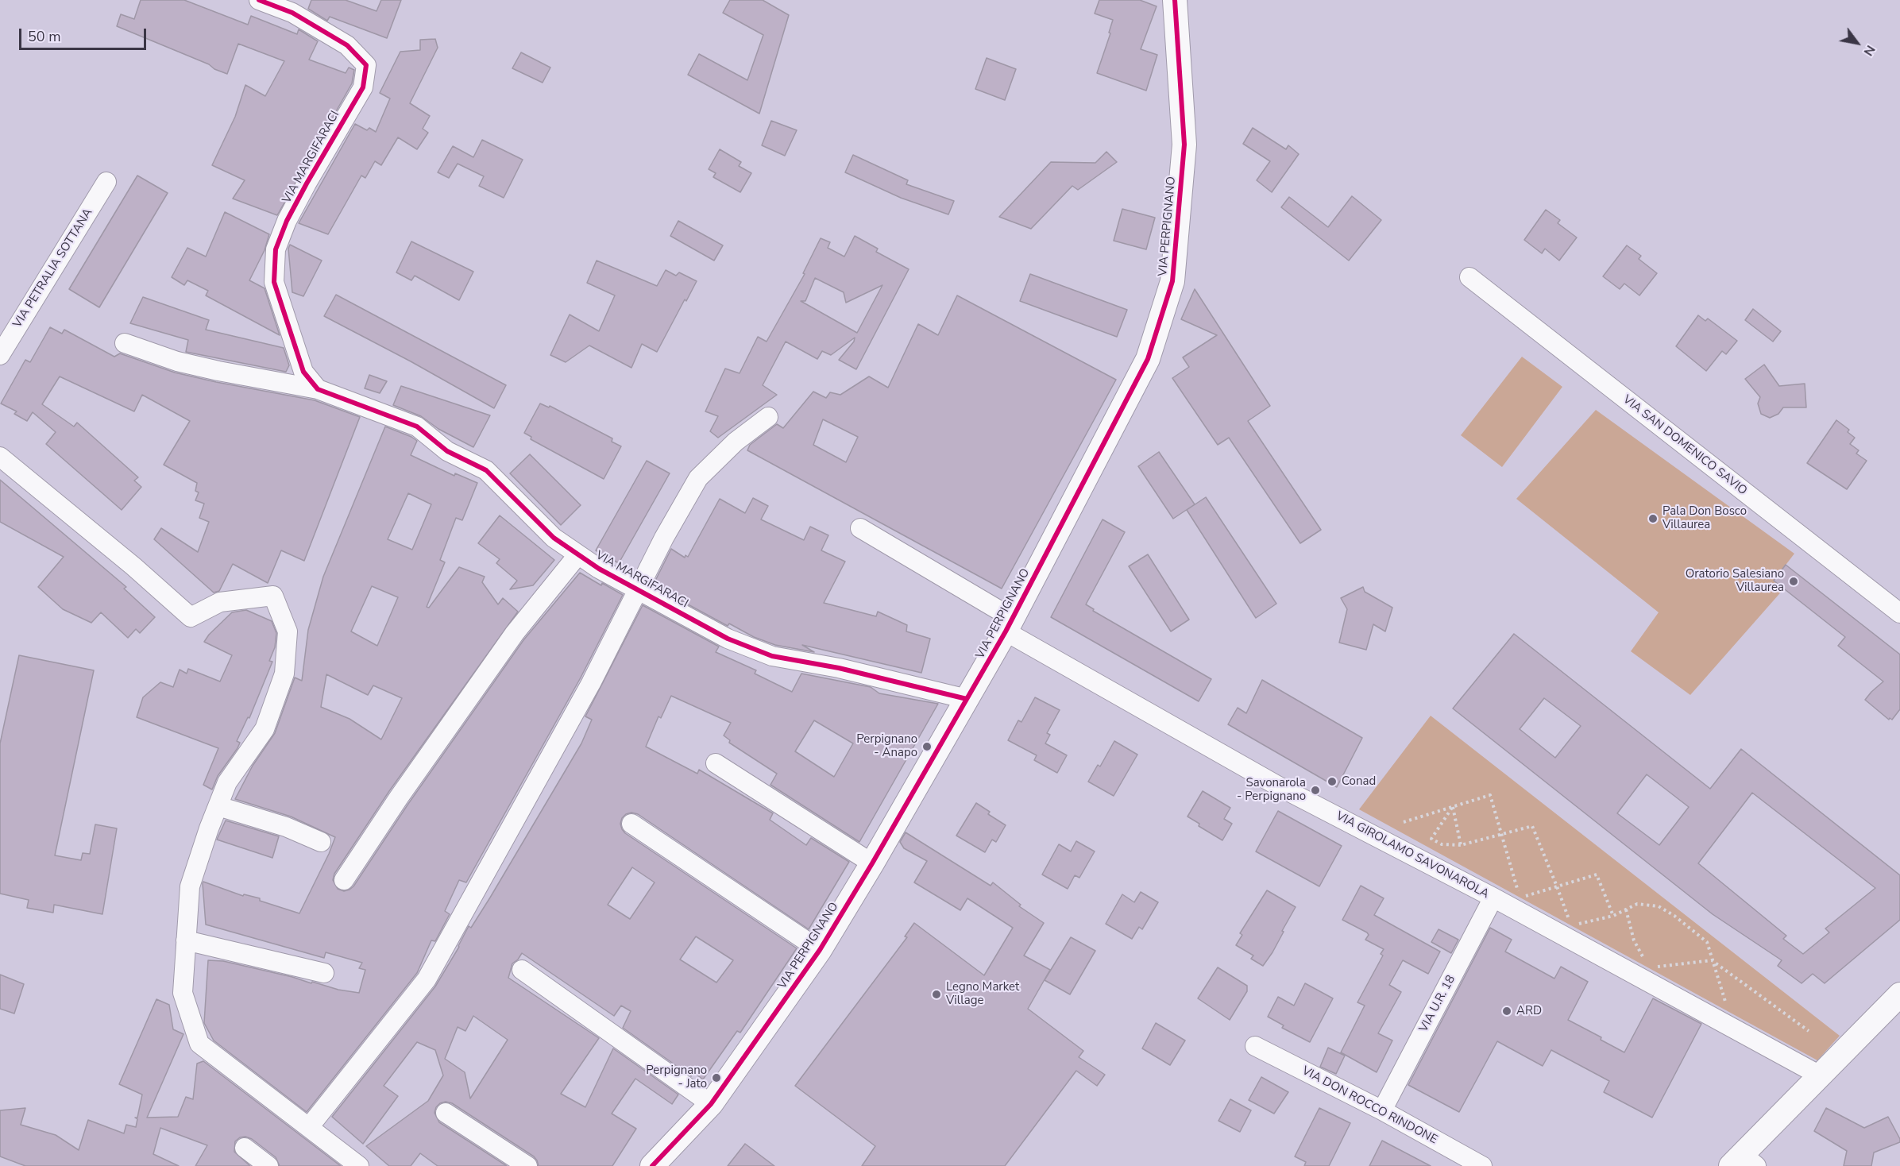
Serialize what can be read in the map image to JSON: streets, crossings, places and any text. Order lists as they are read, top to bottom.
{
  "streets": {
    "street": [
      "VIA MARGIFARACI",
      "VIA PERPIGNANO",
      "VIA PETRALIA SOTTANA",
      "VIA SAN DOMENICO SAVIO",
      "VIA GIROLAMO SAVONAROLA",
      "VIA U.R. 18",
      "VIA DON ROCCO RINDONE"
    ]
  },
  "crossings": [
    ["VIA MARGIFARACI", "VIA PERPIGNANO"],
    ["VIA PERPIGNANO", "VIA GIROLAMO SAVONAROLA"],
    ["VIA GIROLAMO SAVONAROLA", "VIA U.R. 18"],
    ["VIA U.R. 18", "VIA DON ROCCO RINDONE"]
  ],
  "places": [
    "Pala Don Bosco Villaurea",
    "Oratorio Salesiano Villaurea",
    "Perpignano - Anapo",
    "Conad",
    "Savonarola - Perpignano",
    "Legno Market Village",
    "ARD",
    "Perpignano - Jato"
  ],
  "scale_bar": "50 m",
  "north": "bottom right"
}
